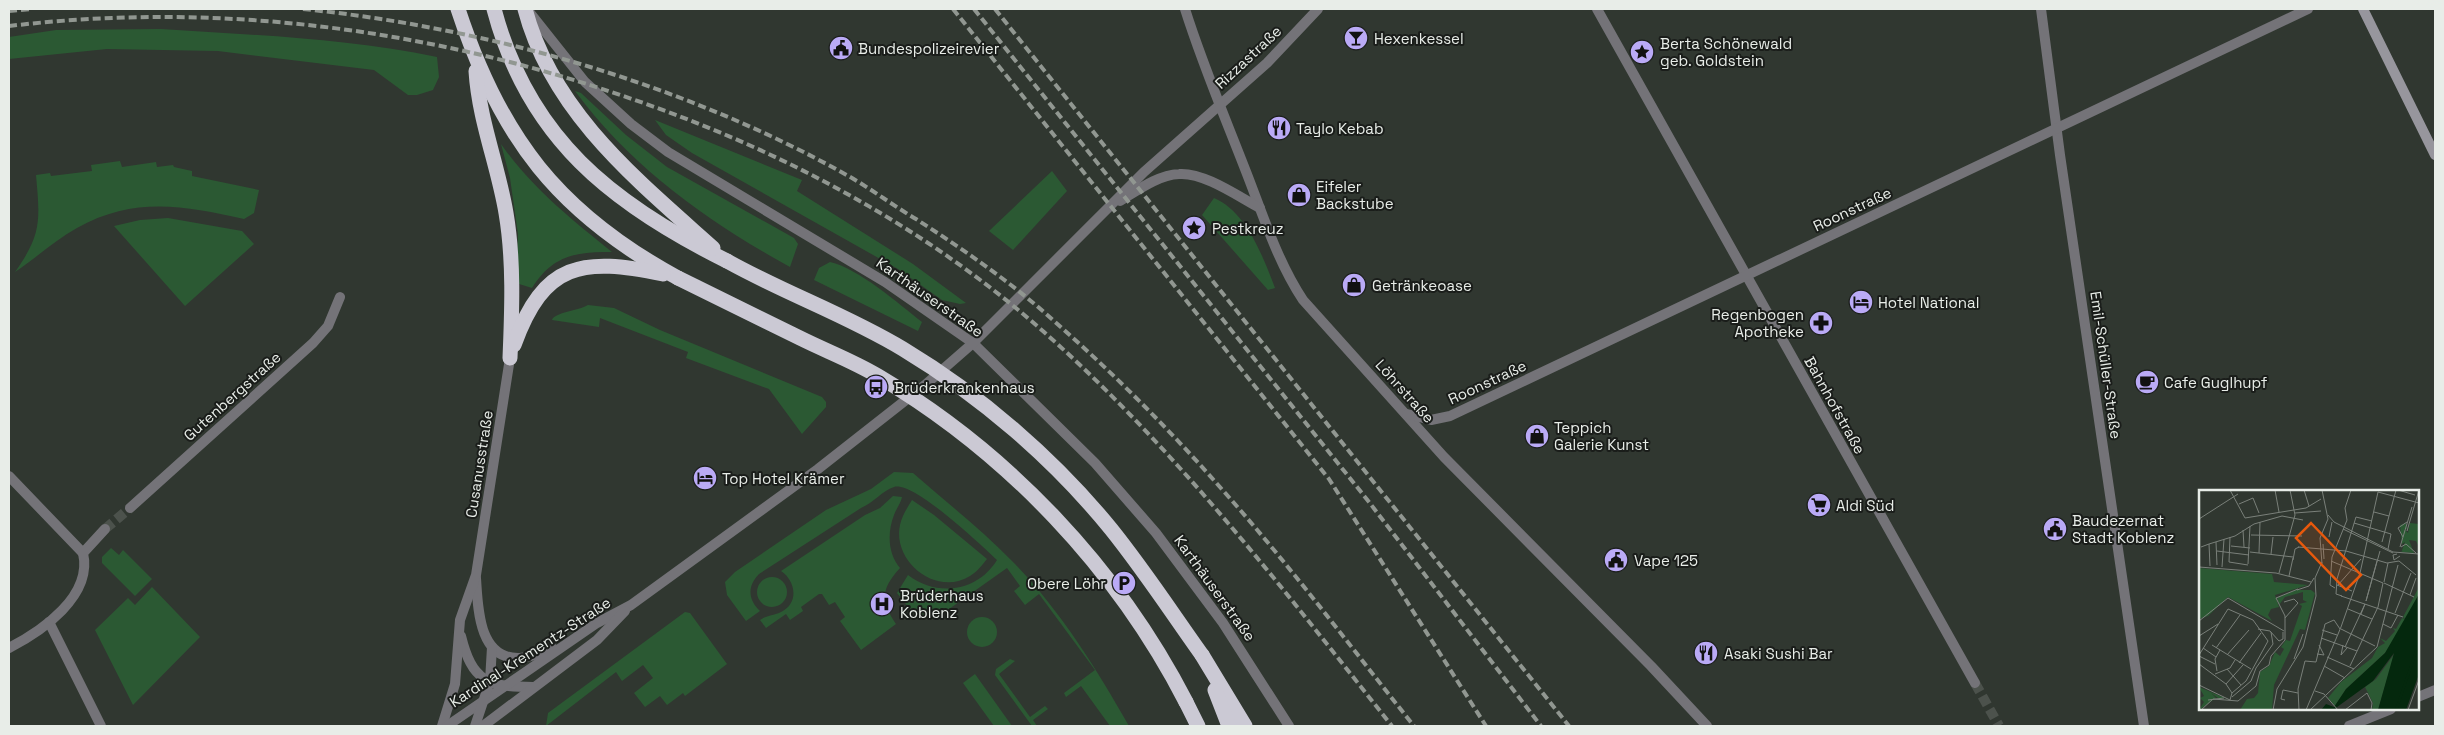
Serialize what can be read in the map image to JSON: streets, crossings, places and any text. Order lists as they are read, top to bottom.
{
  "streets": {
    "street": [
      "Rizzastraße",
      "Roonstraße",
      "Karthäuserstraße",
      "Emil-Schüller-Straße",
      "Löhrstraße",
      "Gutenbergstraße",
      "Bahnhofstraße",
      "Cusanusstraße",
      "Kardinal-Krementz-Straße"
    ]
  },
  "crossings": [
    ["Rizzastraße", "Löhrstraße"],
    ["Rizzastraße", "Kardinal-Krementz-Straße"],
    ["Roonstraße", "Emil-Schüller-Straße"],
    ["Roonstraße", "Löhrstraße"],
    ["Roonstraße", "Bahnhofstraße"],
    ["Karthäuserstraße", "Kardinal-Krementz-Straße"],
    ["Löhrstraße", "Kardinal-Krementz-Straße"],
    ["Cusanusstraße", "Kardinal-Krementz-Straße"]
  ],
  "places": {
    "bar": ["Hexenkessel"],
    "public building": ["Bundespolizeirevier", "Baudezernat Stadt Koblenz", "Vape 125"],
    "place": ["Berta Schönewald geb. Goldstein", "Pestkreuz"],
    "restaurant": ["Taylo Kebab", "Asaki Sushi Bar"],
    "shop": ["Eifeler Backstube", "Getränkeoase", "Teppich Galerie Kunst"],
    "hotel": ["Hotel National", "Top Hotel Krämer"],
    "pharmacy": ["Regenbogen Apotheke"],
    "cafe": ["Cafe Guglhupf"],
    "bus stop": ["Brüderkrankenhaus"],
    "supermarket": ["Aldi Süd"],
    "parking": ["Obere Löhr"],
    "hospital": ["Brüderhaus Koblenz"]
  }
}
